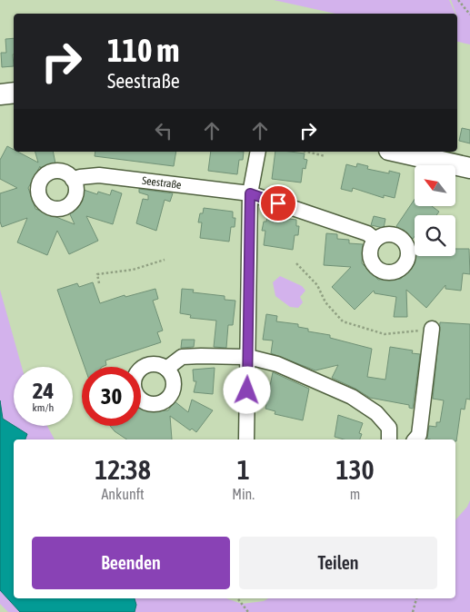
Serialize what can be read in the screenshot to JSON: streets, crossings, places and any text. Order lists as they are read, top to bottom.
{
  "streets": {
    "street": ["Seestraße"]
  },
  "north": "top left",
  "page": {
    "turn": ["110 m", "Seestraße"],
    "speed": "24 km/h",
    "limit": "30",
    "eta": [
      "12:38",
      "Ankunft",
      "1",
      "Min.",
      "130",
      "m"
    ],
    "buttons": ["Beenden", "Teilen"]
  }
}
